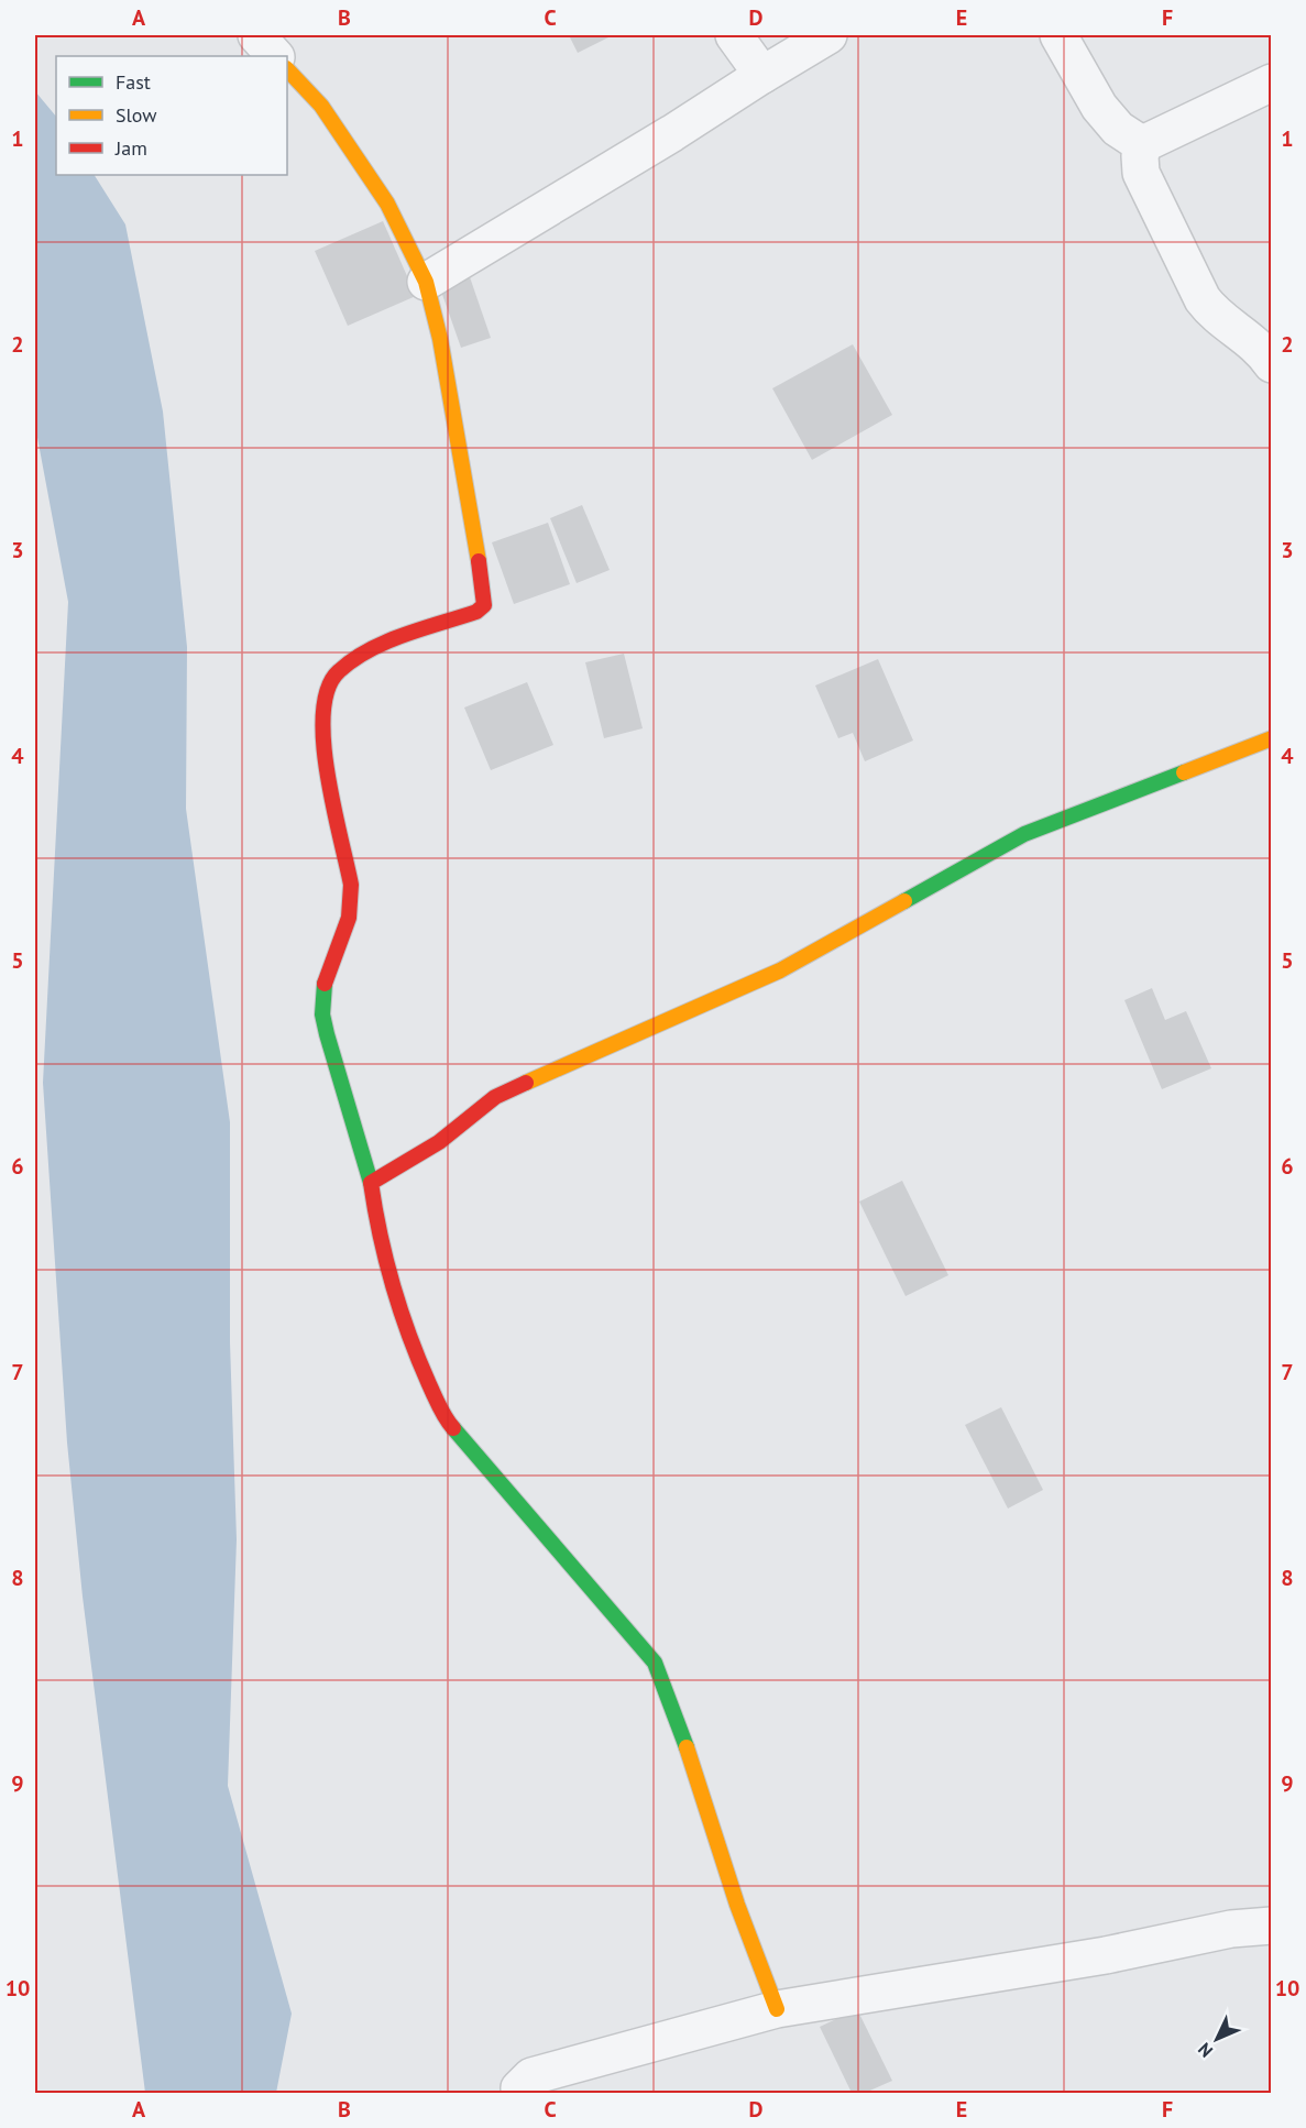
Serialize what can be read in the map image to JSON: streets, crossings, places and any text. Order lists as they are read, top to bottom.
{
  "legend": ["Fast", "Slow", "Jam"],
  "north": "bottom left",
  "grid": {
    "columns": [
      "A",
      "B",
      "C",
      "D",
      "E",
      "F"
    ],
    "rows": [
      "1",
      "2",
      "3",
      "4",
      "5",
      "6",
      "7",
      "8",
      "9",
      "10"
    ]
  }
}
